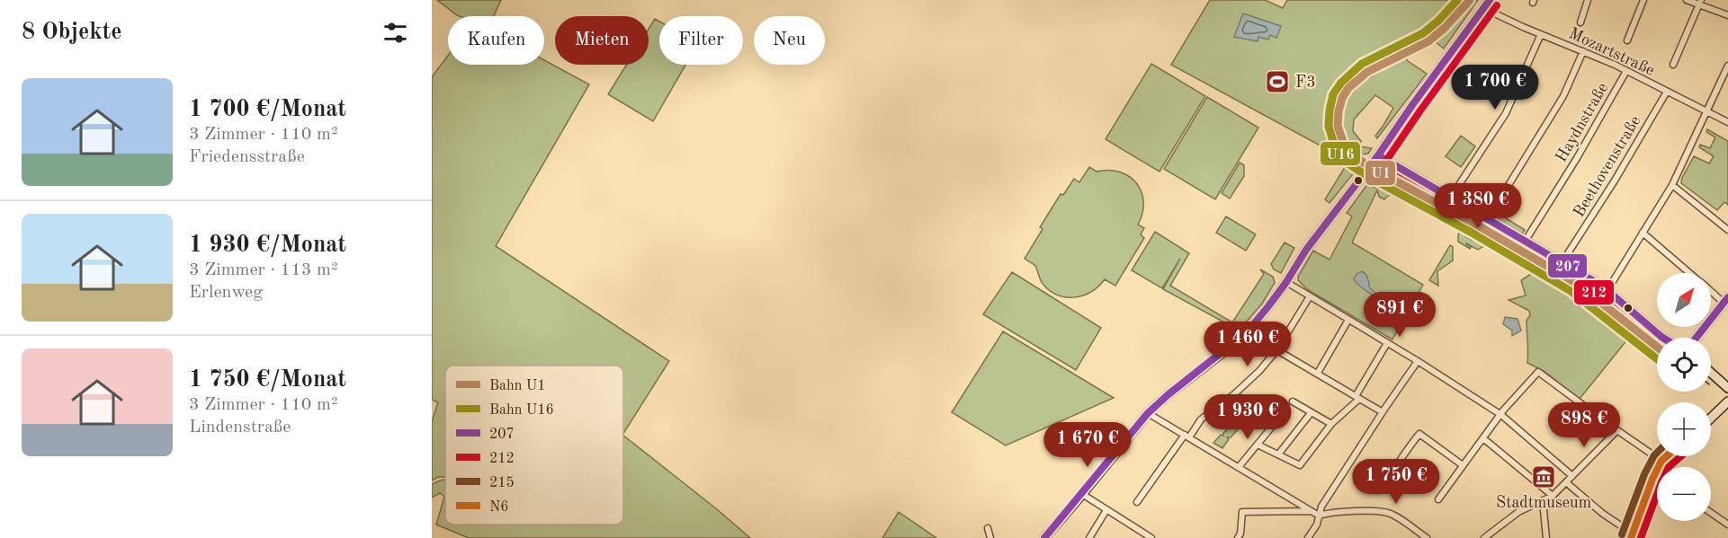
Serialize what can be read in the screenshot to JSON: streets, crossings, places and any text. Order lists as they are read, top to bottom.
{
  "streets": {
    "street": ["Mozartstraße", "Haydnstraße", "Beethovenstraße"]
  },
  "crossings": [
    ["Mozartstraße", "Haydnstraße"],
    ["Mozartstraße", "Beethovenstraße"]
  ],
  "places": {
    "sports": ["F3"],
    "museum": ["Stadtmuseum"]
  },
  "lines": [
    "rail line U1",
    "rail line U16",
    "transit line 207",
    "transit line 212",
    "transit line 215",
    "transit line N6"
  ],
  "legend": [
    "Bahn U1",
    "Bahn U16",
    "207",
    "212",
    "215",
    "N6"
  ],
  "north": "top right",
  "page": {
    "heading": "8 Objekte",
    "chip": [
      "Kaufen",
      "Mieten",
      "Filter",
      "Neu"
    ],
    "list": [
      {
        "name": "1 700 €/Monat",
        "note": "3 Zimmer · 110 m² · Friedensstraße"
      },
      {
        "name": "1 930 €/Monat",
        "note": "3 Zimmer · 113 m² · Erlenweg"
      },
      {
        "name": "1 750 €/Monat",
        "note": "3 Zimmer · 110 m² · Lindenstraße"
      }
    ],
    "price": [
      "1 700 €",
      "1 380 €",
      "891 €",
      "1 460 €",
      "1 930 €",
      "898 €",
      "1 670 €",
      "1 750 €"
    ],
    "map_buttons": ["+", "−"]
  }
}
